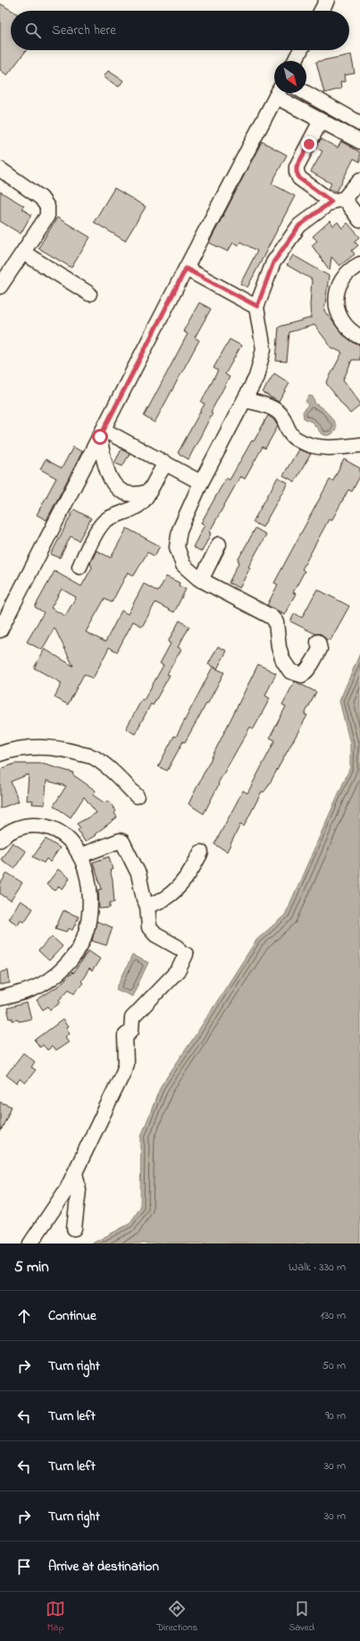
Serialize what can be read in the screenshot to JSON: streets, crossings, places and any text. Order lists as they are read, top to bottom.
{
  "north": "bottom right",
  "page": {
    "search": "Search here",
    "heading": ["5 min", "Walk · 330 m"],
    "list": [
      ["Continue", "130 m"],
      ["Turn right", "50 m"],
      ["Turn left", "90 m"],
      ["Turn left", "30 m"],
      ["Turn right", "30 m"],
      "Arrive at destination"
    ],
    "nav": ["Map", "Directions", "Saved"]
  }
}
